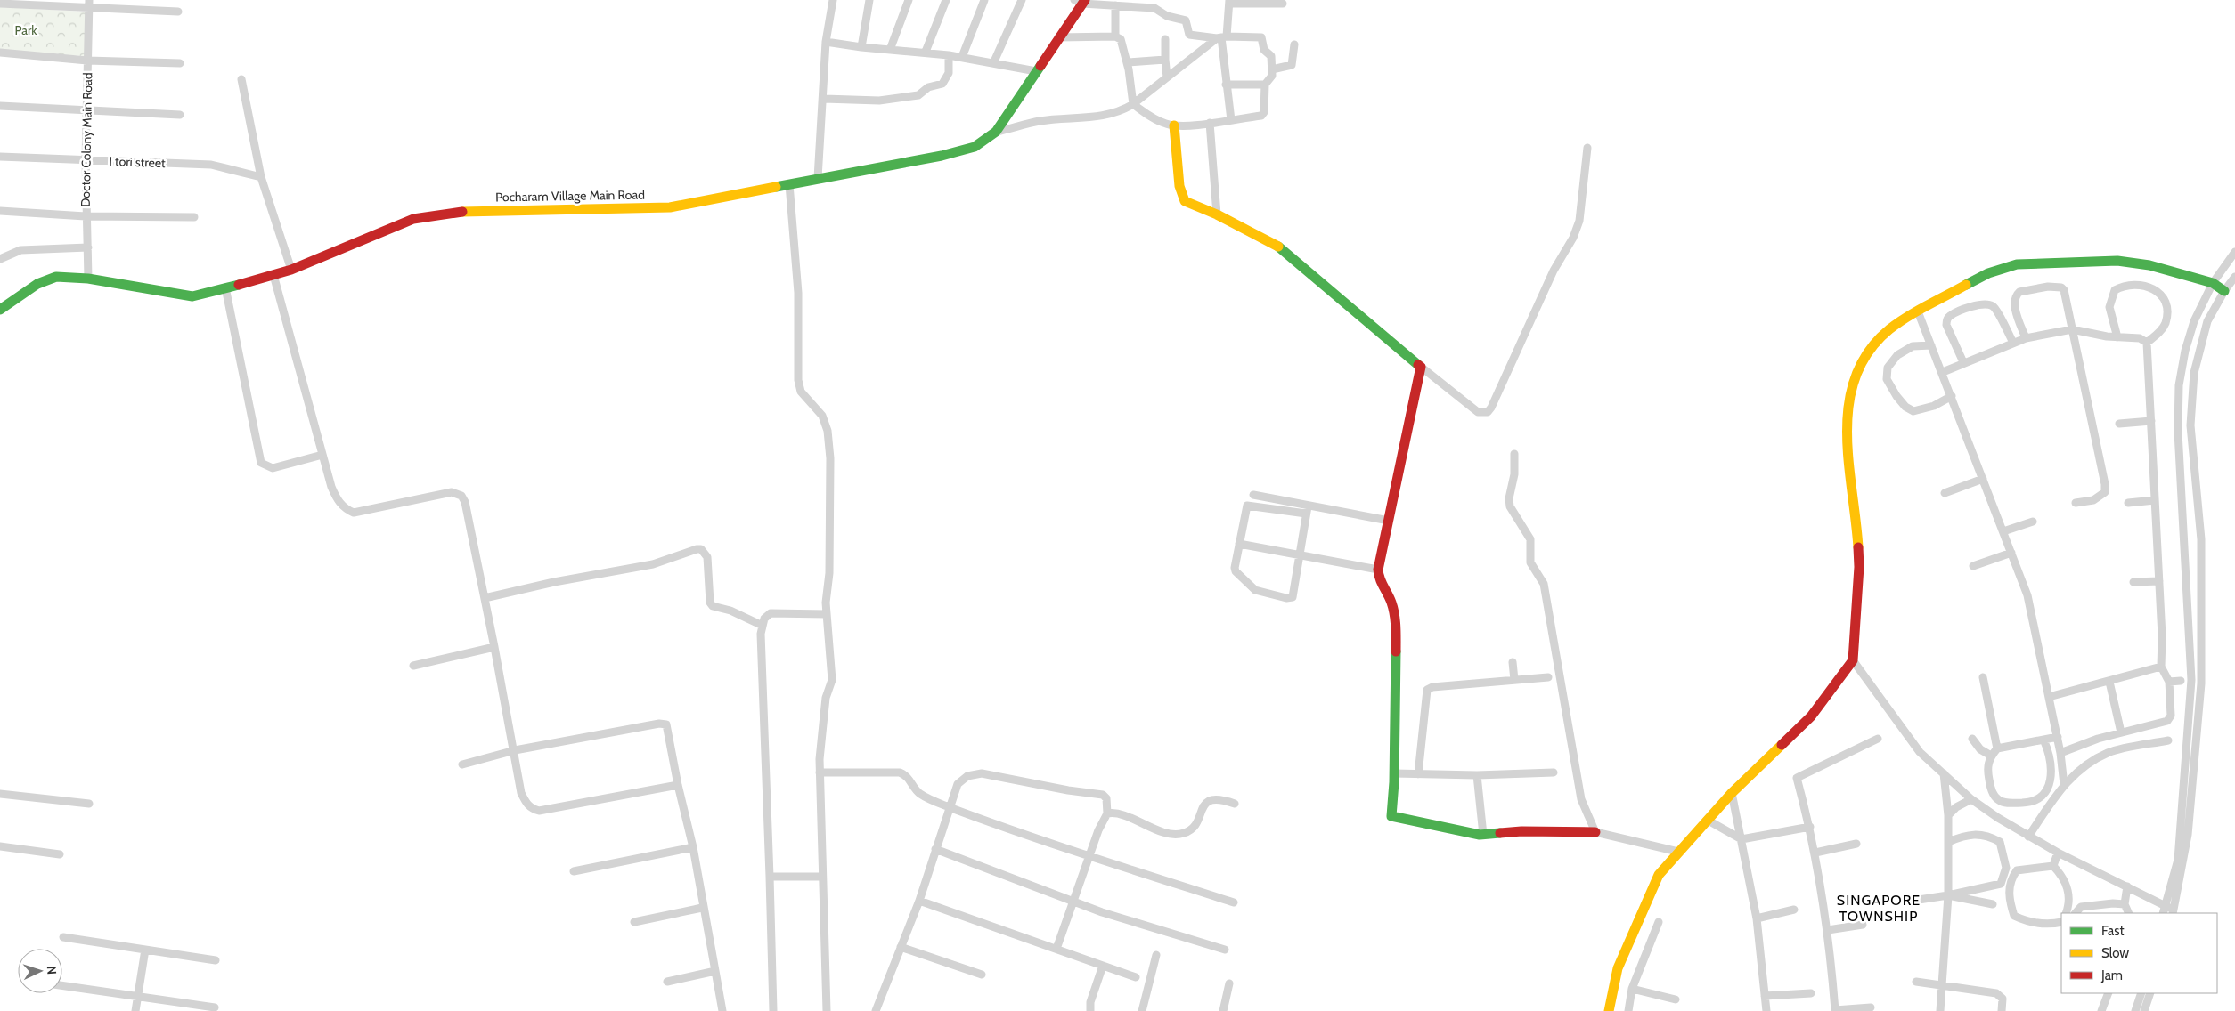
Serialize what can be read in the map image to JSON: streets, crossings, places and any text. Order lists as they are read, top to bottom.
{
  "streets": {
    "street": ["Doctor Colony Main Road", "I tori street", "Pocharam Village Main Road"]
  },
  "crossings": [
    ["Doctor Colony Main Road", "I tori street"],
    ["Doctor Colony Main Road", "Pocharam Village Main Road"]
  ],
  "districts": ["SINGAPORE TOWNSHIP"],
  "parks": ["Park"],
  "legend": ["Fast", "Slow", "Jam"],
  "north": "right"
}
